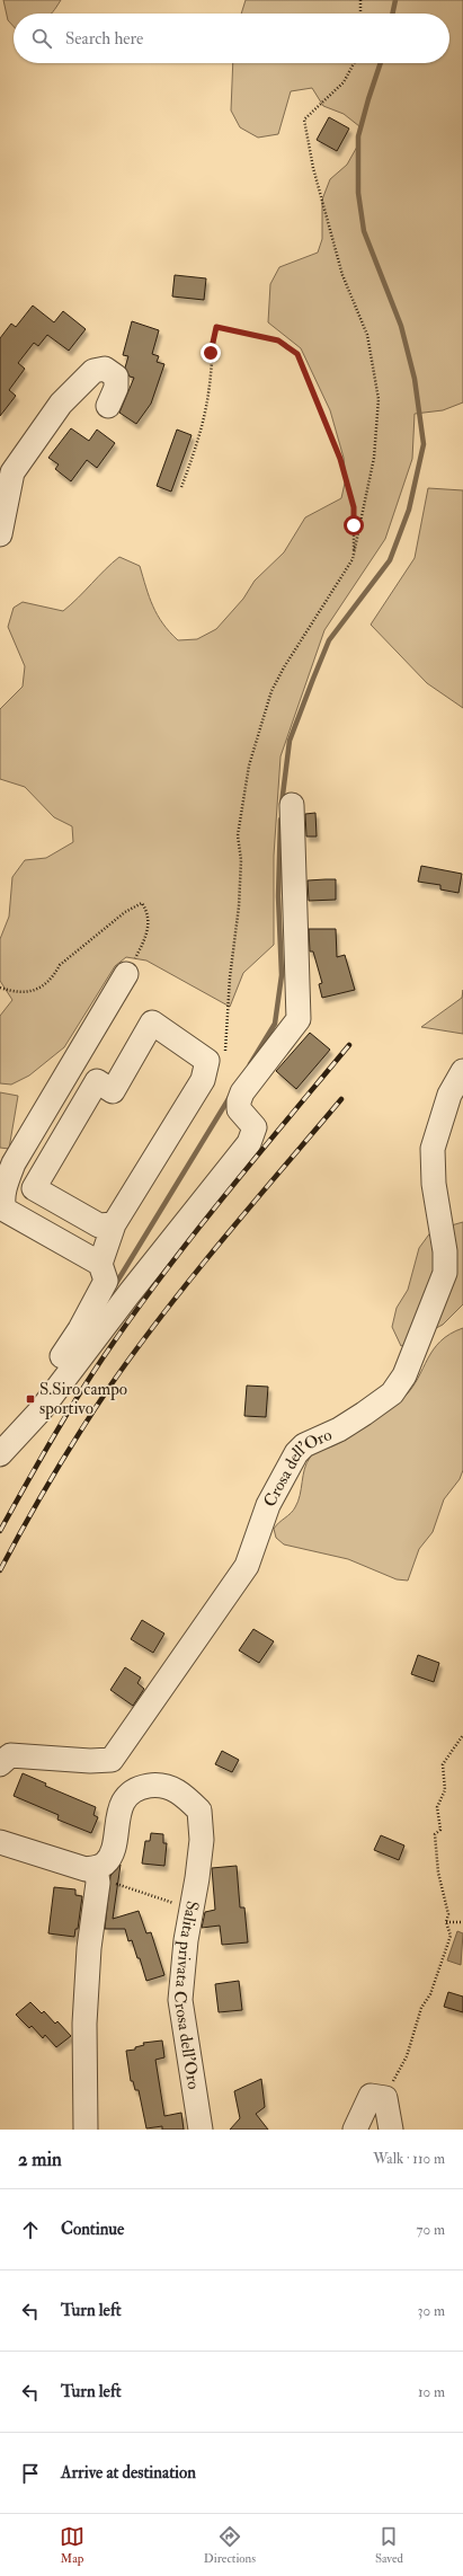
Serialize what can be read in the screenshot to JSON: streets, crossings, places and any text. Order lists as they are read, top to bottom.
{
  "streets": {
    "street": ["Crosa dell'Oro", "Salita privata Crosa dell'Oro"]
  },
  "places": {
    "transit": ["S.Siro campo sportivo"]
  },
  "page": {
    "search": "Search here",
    "heading": ["2 min", "Walk · 110 m"],
    "list": [
      ["Continue", "70 m"],
      ["Turn left", "30 m"],
      ["Turn left", "10 m"],
      "Arrive at destination"
    ],
    "nav": ["Map", "Directions", "Saved"]
  }
}
